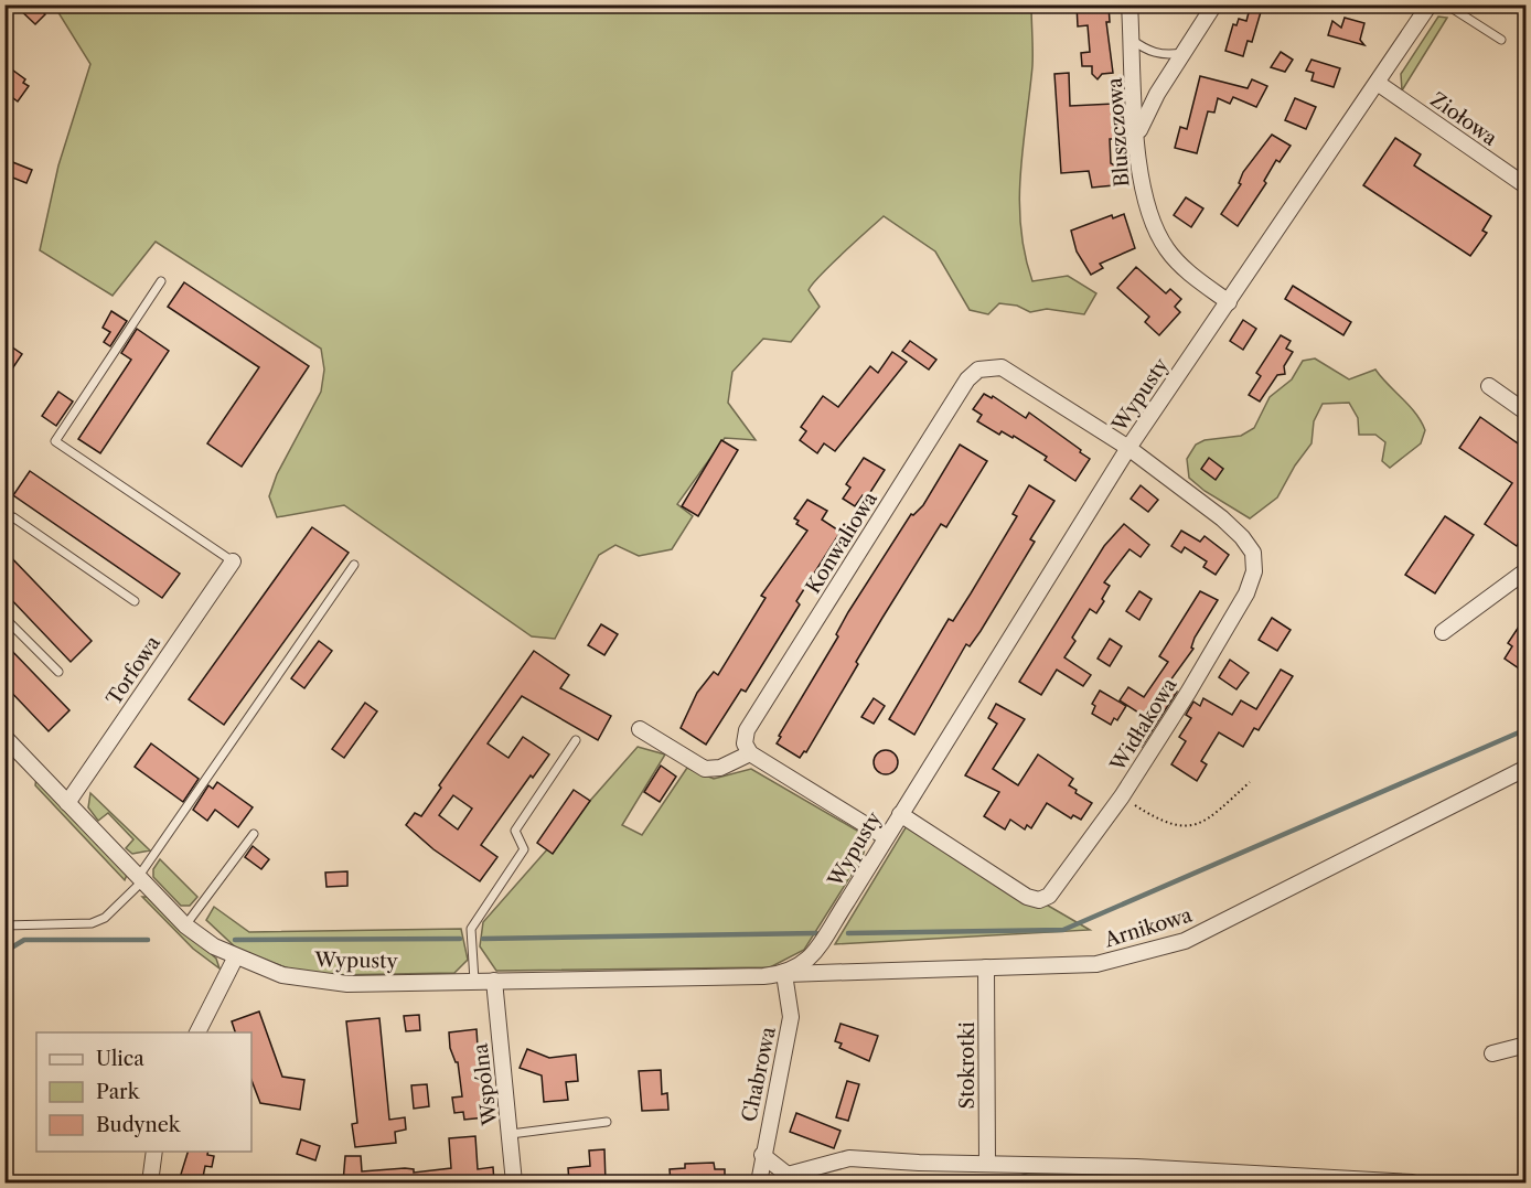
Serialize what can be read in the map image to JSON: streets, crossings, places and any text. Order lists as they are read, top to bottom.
{
  "streets": {
    "street": [
      "Ziołowa",
      "Bluszczowa",
      "Wypusty",
      "Konwaliowa",
      "Torfowa",
      "Widłakowa",
      "Arnikowa",
      "Stokrotki",
      "Chabrowa",
      "Wspólna"
    ]
  },
  "crossings": [
    ["Ziołowa", "Wypusty"],
    ["Bluszczowa", "Wypusty"],
    ["Wypusty", "Konwaliowa"],
    ["Wypusty", "Torfowa"],
    ["Wypusty", "Widłakowa"],
    ["Wypusty", "Arnikowa"],
    ["Wypusty", "Chabrowa"],
    ["Wypusty", "Wspólna"],
    ["Konwaliowa", "Widłakowa"],
    ["Arnikowa", "Stokrotki"],
    ["Arnikowa", "Chabrowa"]
  ],
  "legend": ["Ulica", "Park", "Budynek"]
}
